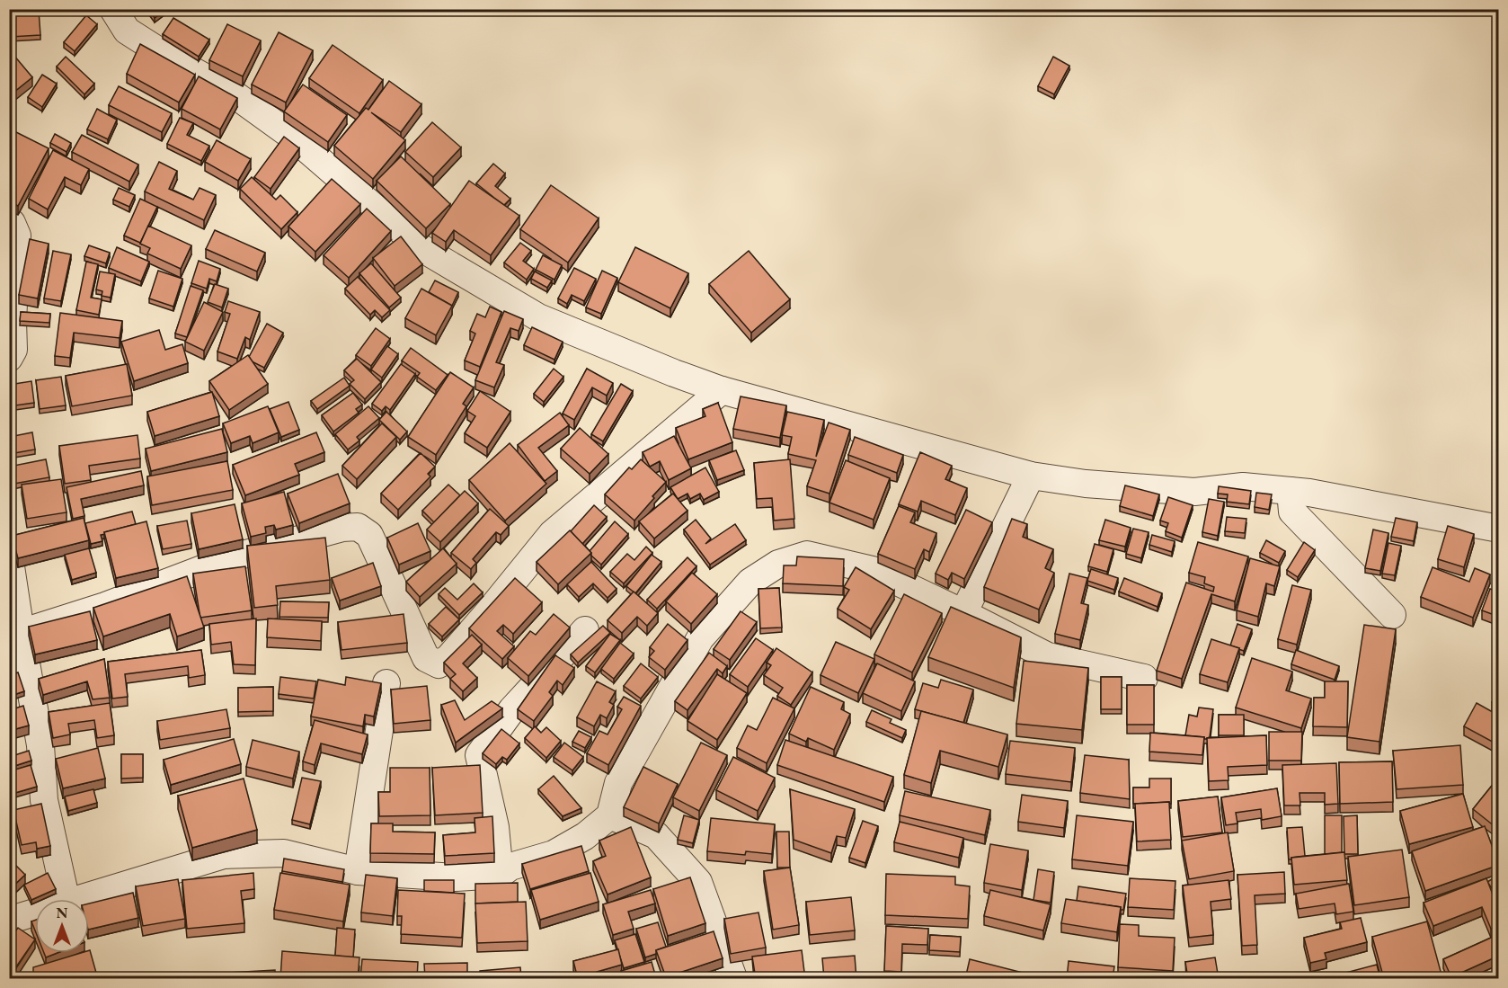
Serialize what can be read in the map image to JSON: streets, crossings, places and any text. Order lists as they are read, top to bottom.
{
  "north": "top"
}
